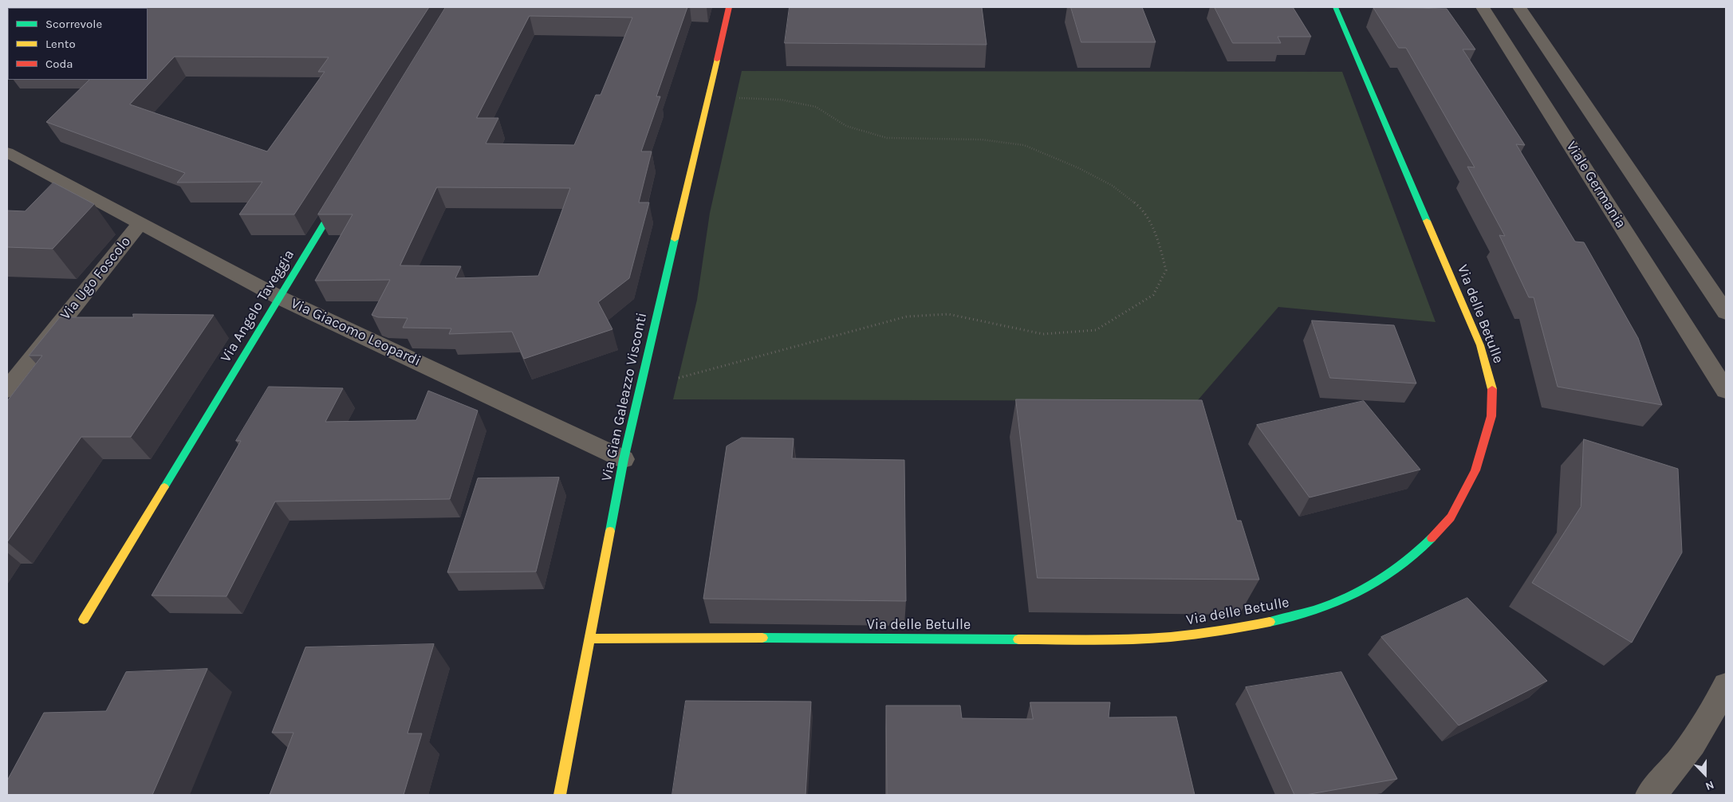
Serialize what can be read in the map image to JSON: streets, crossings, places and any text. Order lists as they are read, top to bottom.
{
  "streets": {
    "street": [
      "Viale Germania",
      "Via Ugo Foscolo",
      "Via Angelo Taveggia",
      "Via delle Betulle",
      "Via Giacomo Leopardi",
      "Via Gian Galeazzo Visconti"
    ]
  },
  "crossings": [
    ["Via Ugo Foscolo", "Via Giacomo Leopardi"],
    ["Via Angelo Taveggia", "Via Giacomo Leopardi"],
    ["Via delle Betulle", "Via Gian Galeazzo Visconti"],
    ["Via Giacomo Leopardi", "Via Gian Galeazzo Visconti"]
  ],
  "legend": ["Scorrevole", "Lento", "Coda"],
  "north": "bottom"
}
